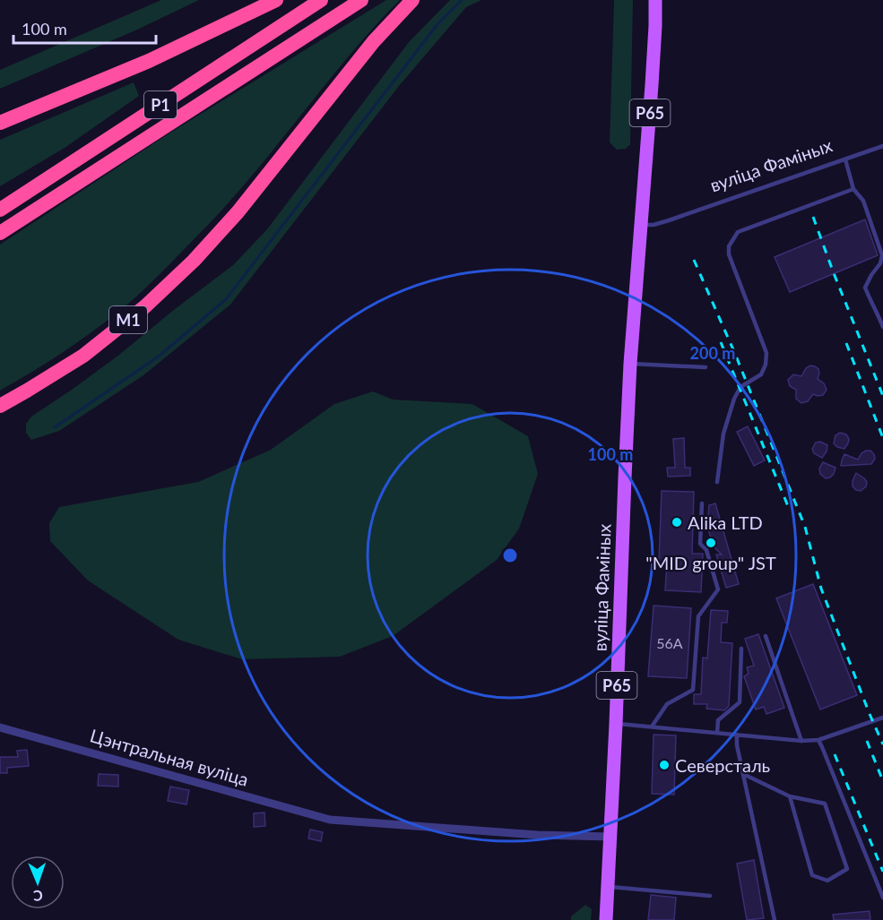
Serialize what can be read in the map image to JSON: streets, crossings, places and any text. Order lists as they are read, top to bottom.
{
  "streets": {
    "highway": ["Р1", "М1"],
    "main road": ["Р65", "вуліца Фаміных"],
    "street": ["Цэнтральная вуліца"]
  },
  "crossings": [
    ["Р65", "вуліца Фаміных"],
    ["вуліца Фаміных", "Цэнтральная вуліца"]
  ],
  "places": ["Alika LTD", "\"MID group\" JST", "Северсталь"],
  "house_numbers": ["56А"],
  "scale_bar": "100 m",
  "north": "bottom",
  "rings": ["200 m", "100 m"]
}
